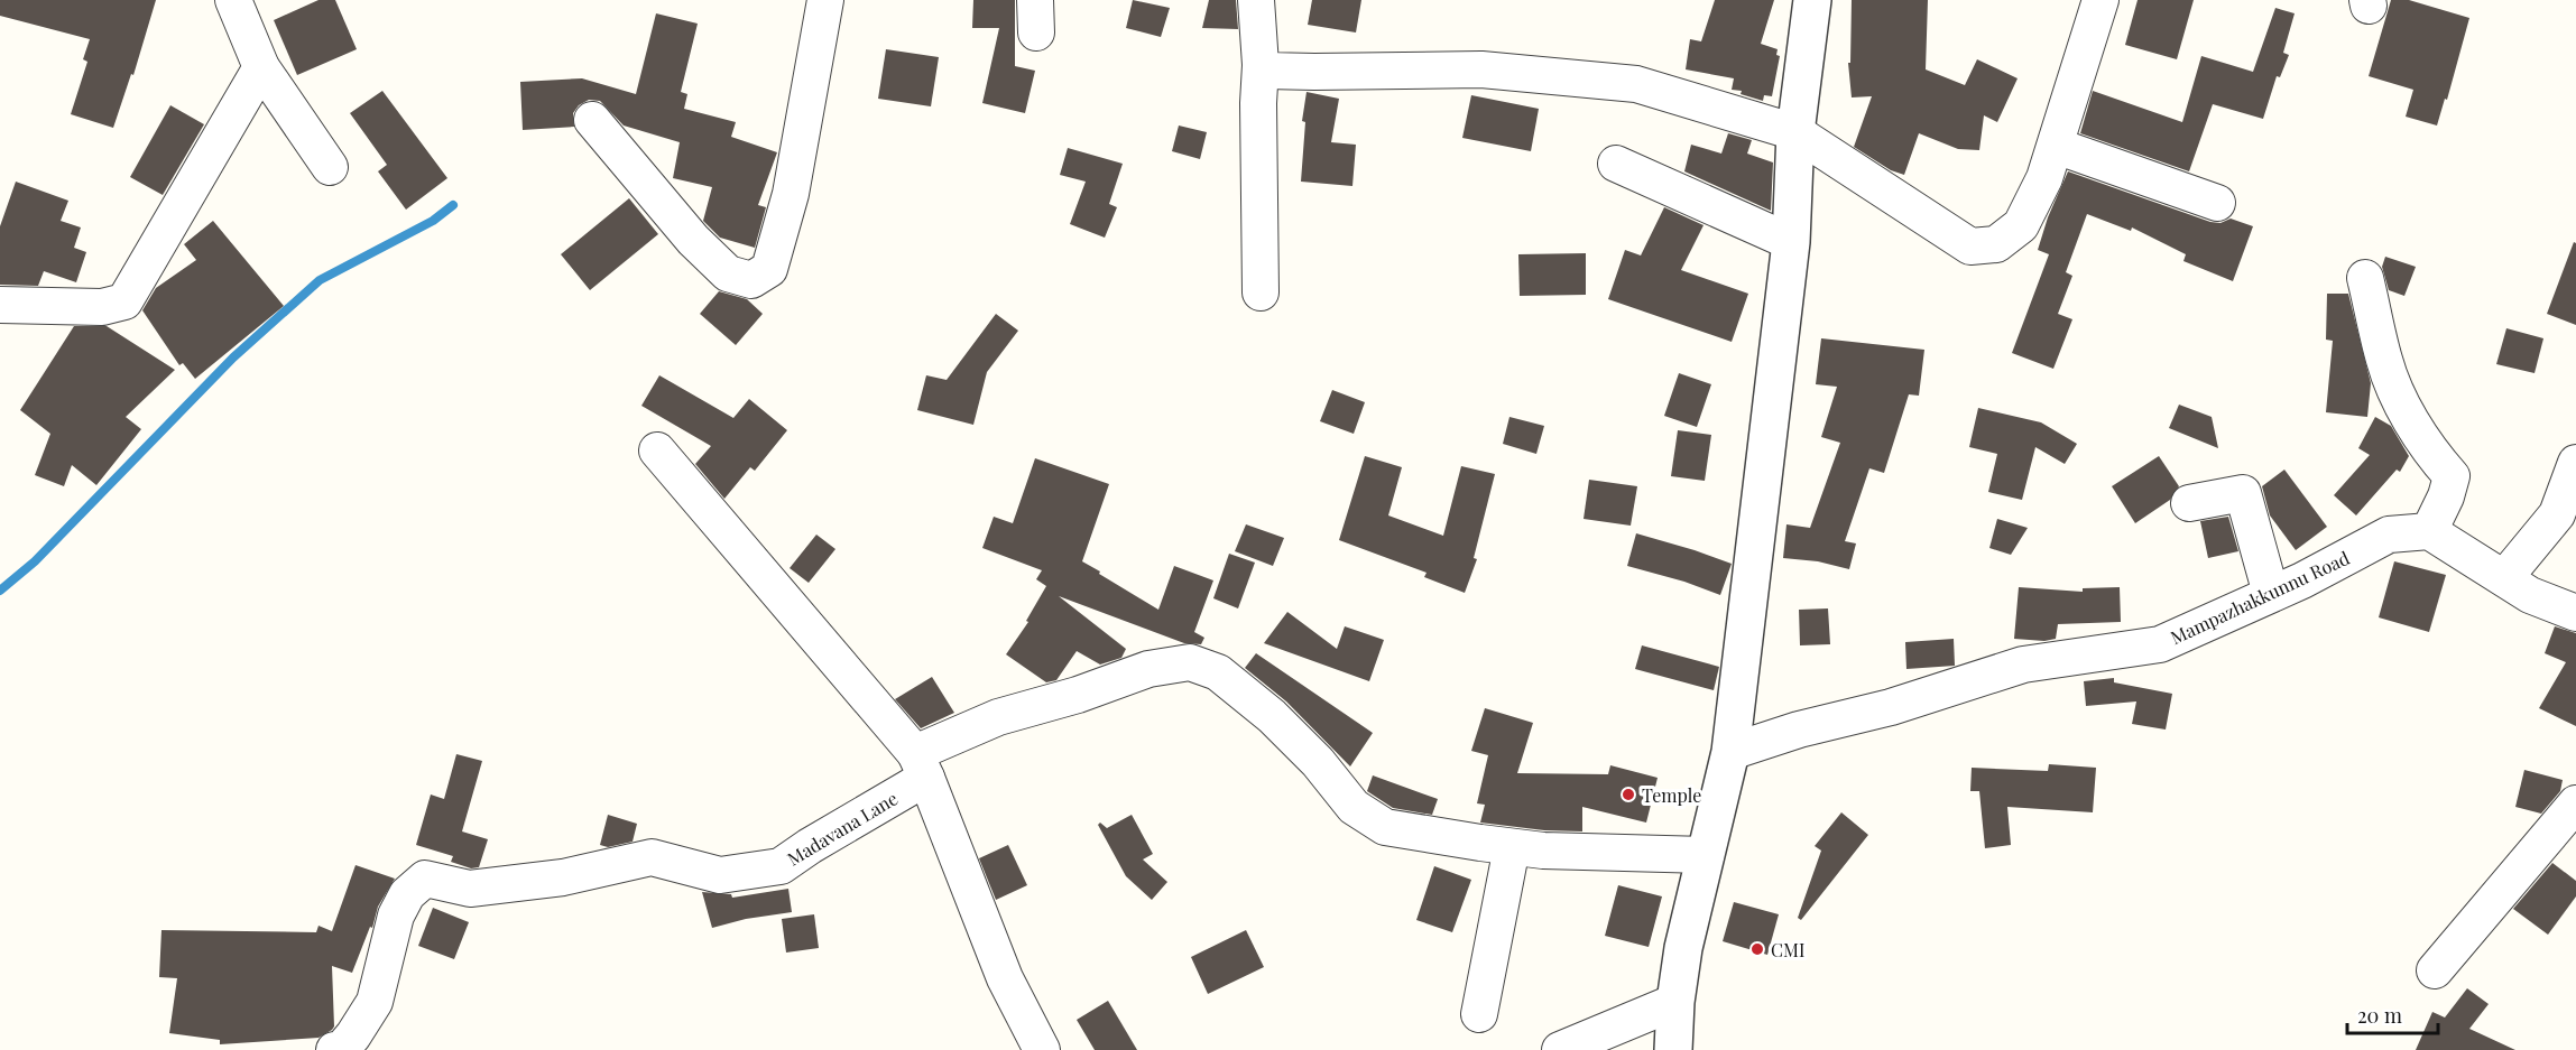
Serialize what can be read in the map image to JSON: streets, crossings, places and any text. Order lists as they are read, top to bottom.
{
  "streets": {
    "street": ["Mampazhakkunnu Road", "Madavana Lane"]
  },
  "places": ["Temple", "CMI"],
  "scale_bar": "20 m"
}
